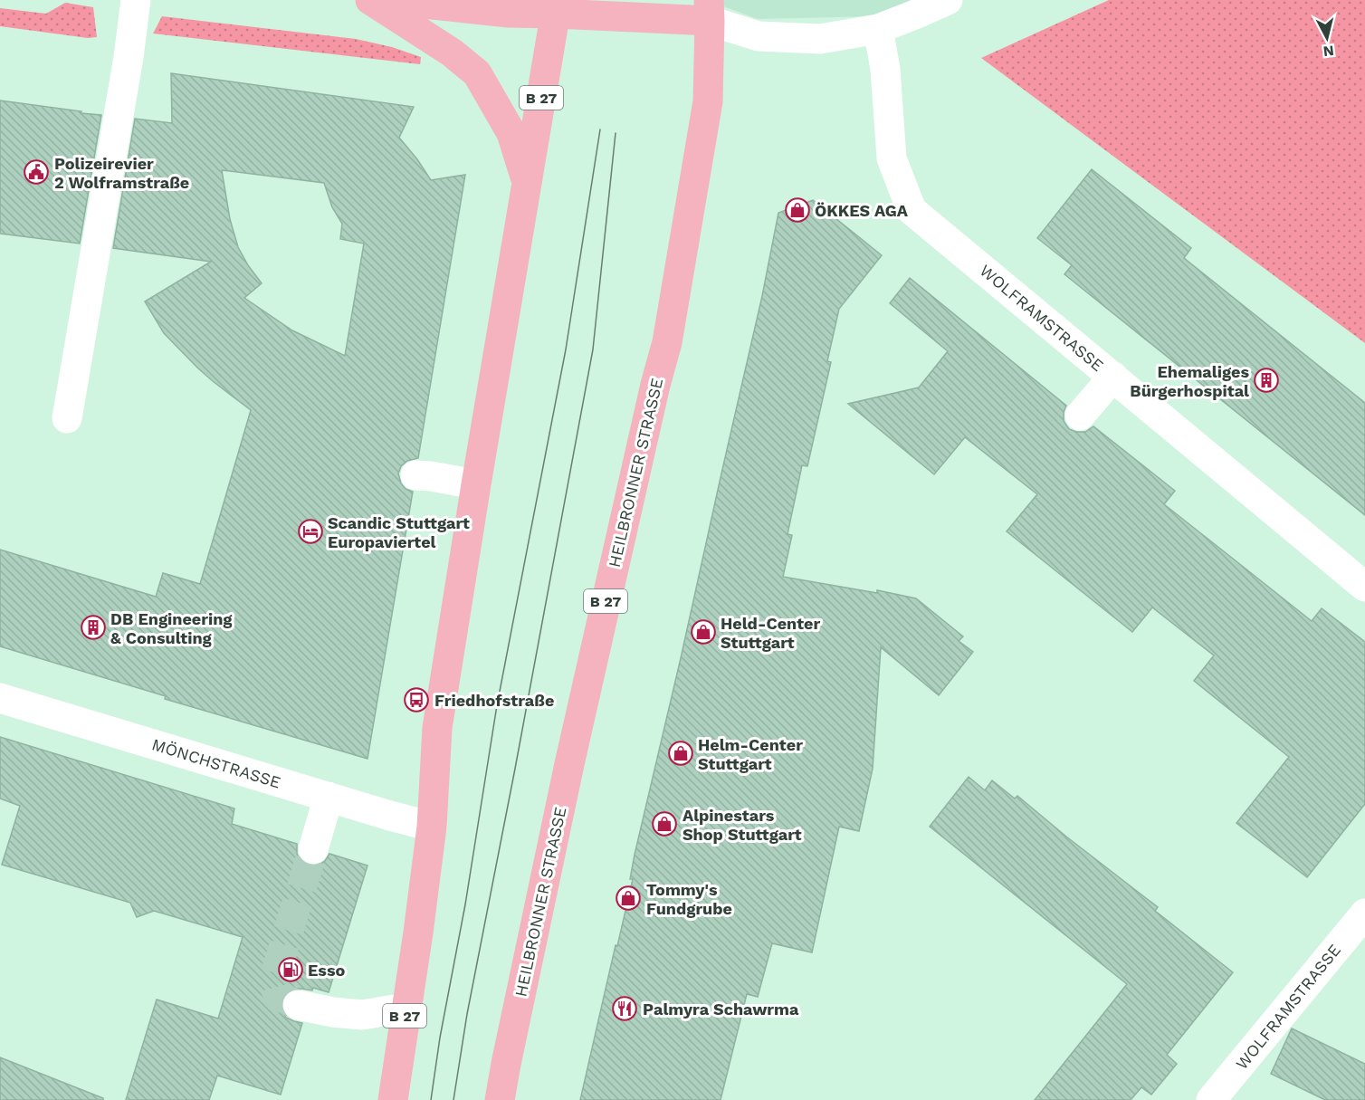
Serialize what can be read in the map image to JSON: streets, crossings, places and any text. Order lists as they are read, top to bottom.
{
  "streets": {
    "main road": ["B 27", "HEILBRONNER STRASSE"],
    "street": ["WOLFRAMSTRASSE", "MÖNCHSTRASSE"]
  },
  "crossings": [
    ["B 27", "MÖNCHSTRASSE"]
  ],
  "places": {
    "public building": ["Polizeirevier 2 Wolframstraße"],
    "shop": [
      "ÖKKES AGA",
      "Held-Center Stuttgart",
      "Helm-Center Stuttgart",
      "Alpinestars Shop Stuttgart",
      "Tommy's Fundgrube"
    ],
    "building": ["Ehemaliges Bürgerhospital", "DB Engineering & Consulting"],
    "hotel": ["Scandic Stuttgart Europaviertel"],
    "bus stop": ["Friedhofstraße"],
    "fuel station": ["Esso"],
    "restaurant": ["Palmyra Schawrma"]
  },
  "north": "bottom"
}
